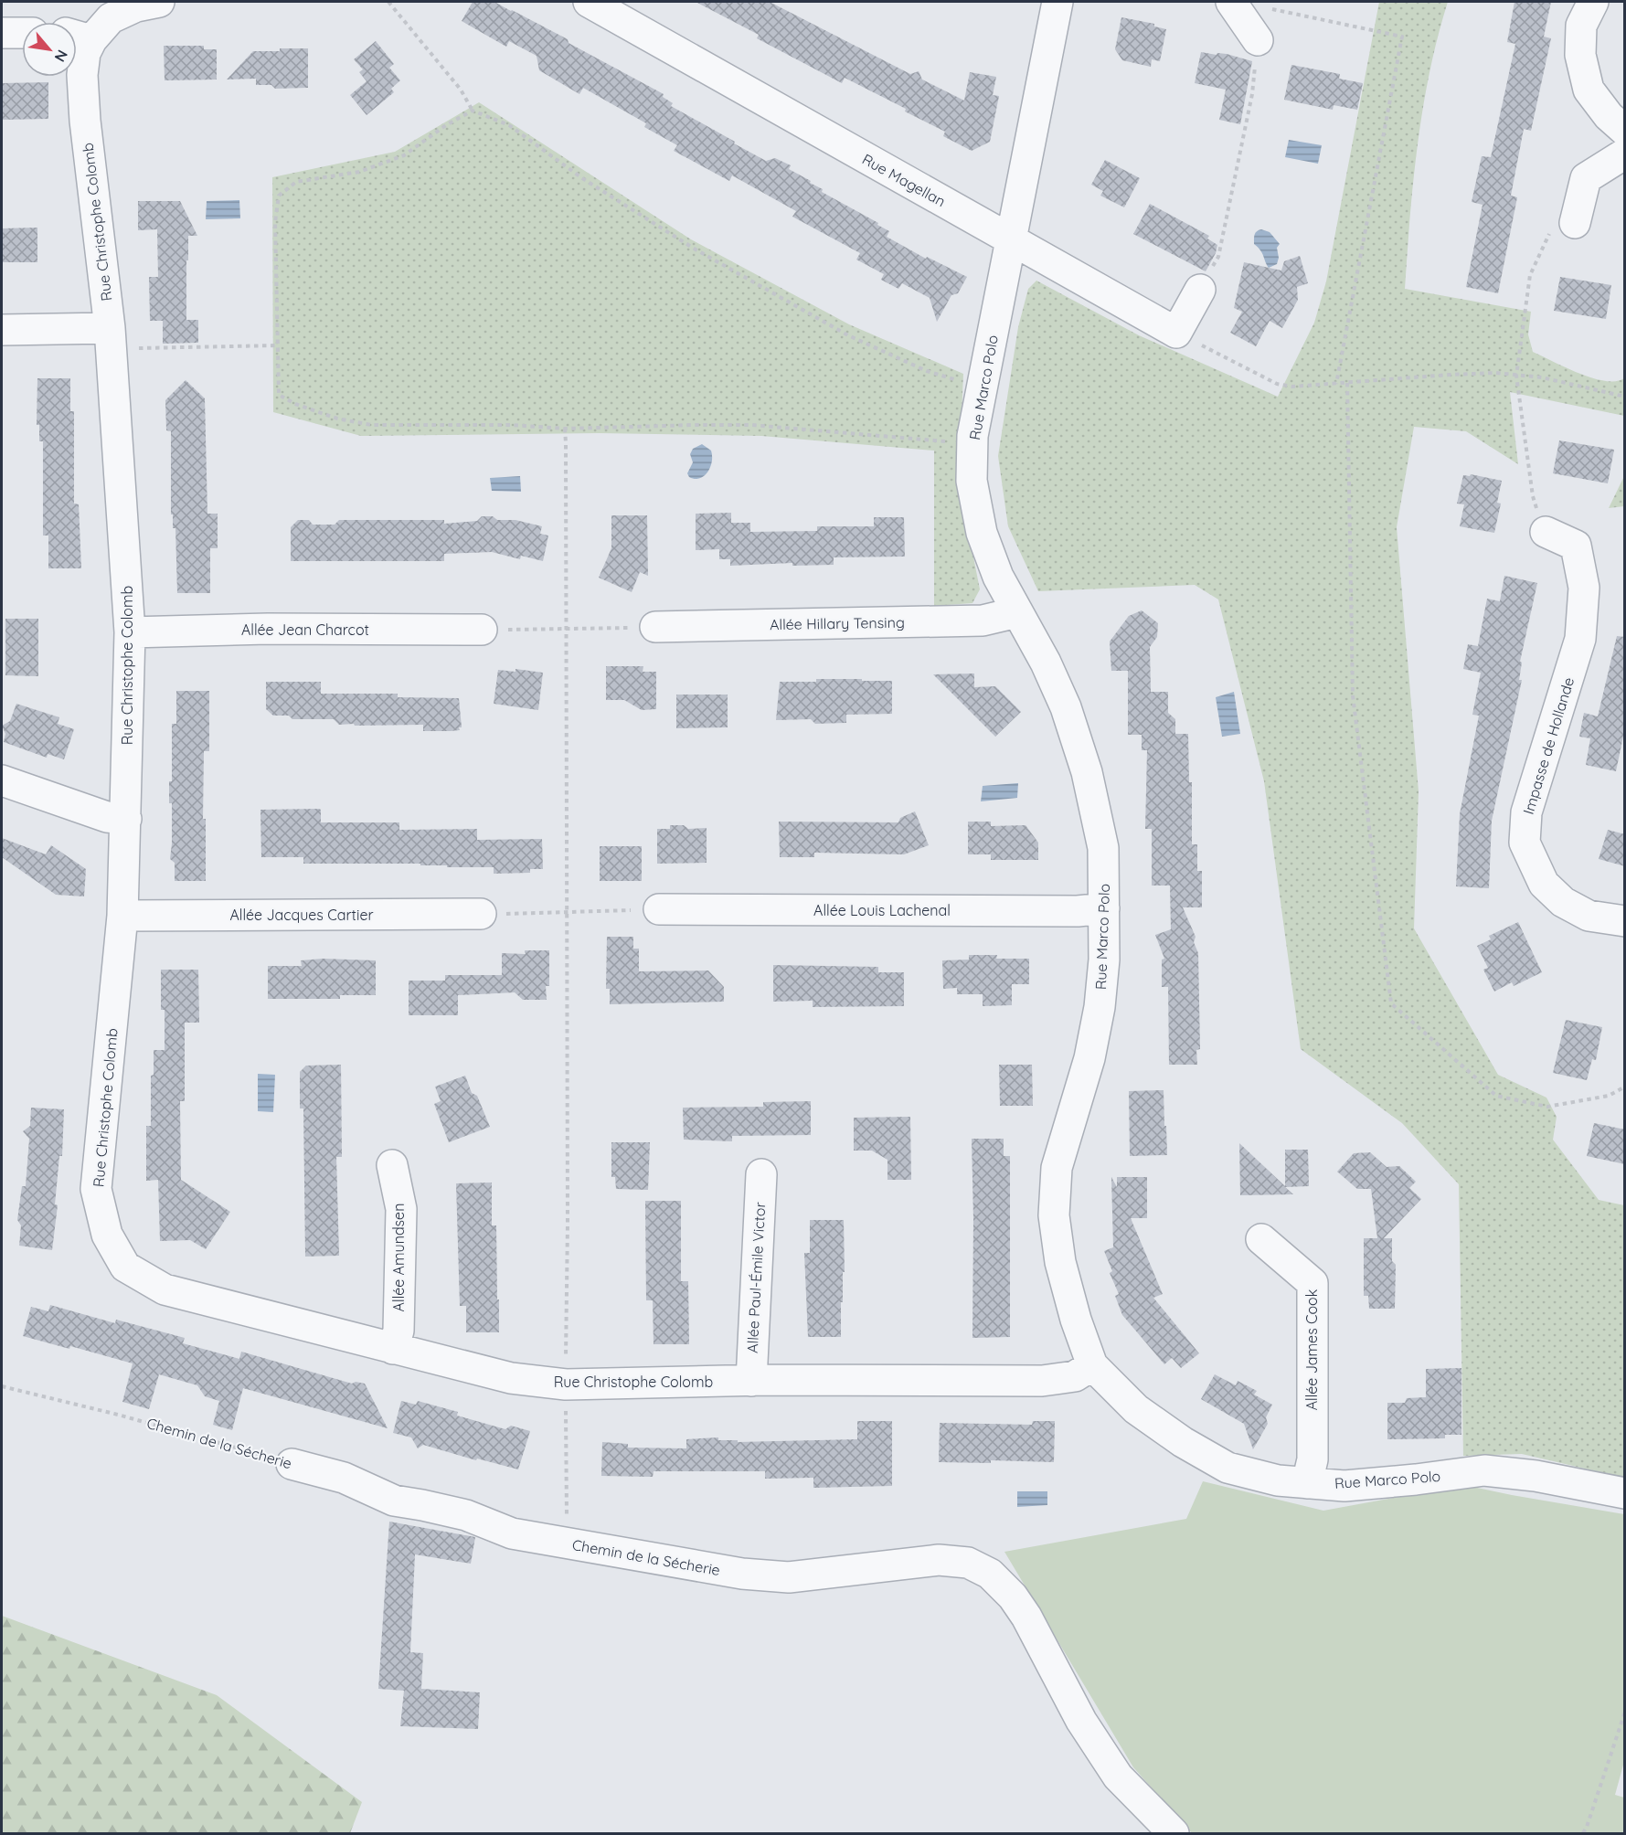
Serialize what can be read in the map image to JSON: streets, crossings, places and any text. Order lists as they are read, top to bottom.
{
  "streets": {
    "street": [
      "Rue Magellan",
      "Rue Christophe Colomb",
      "Rue Marco Polo",
      "Allée Hillary Tensing",
      "Allée Jean Charcot",
      "Impasse de Hollande",
      "Allée Louis Lachenal",
      "Allée Jacques Cartier",
      "Allée Amundsen",
      "Allée Paul-Émile Victor",
      "Allée James Cook",
      "Chemin de la Sécherie"
    ]
  },
  "crossings": [
    ["Rue Magellan", "Rue Marco Polo"],
    ["Rue Christophe Colomb", "Rue Marco Polo"],
    ["Rue Christophe Colomb", "Allée Jean Charcot"],
    ["Rue Christophe Colomb", "Allée Jacques Cartier"],
    ["Rue Christophe Colomb", "Allée Amundsen"],
    ["Rue Christophe Colomb", "Allée Paul-Émile Victor"],
    ["Rue Marco Polo", "Allée Hillary Tensing"],
    ["Rue Marco Polo", "Allée Louis Lachenal"],
    ["Rue Marco Polo", "Allée James Cook"]
  ],
  "north": "bottom right"
}
